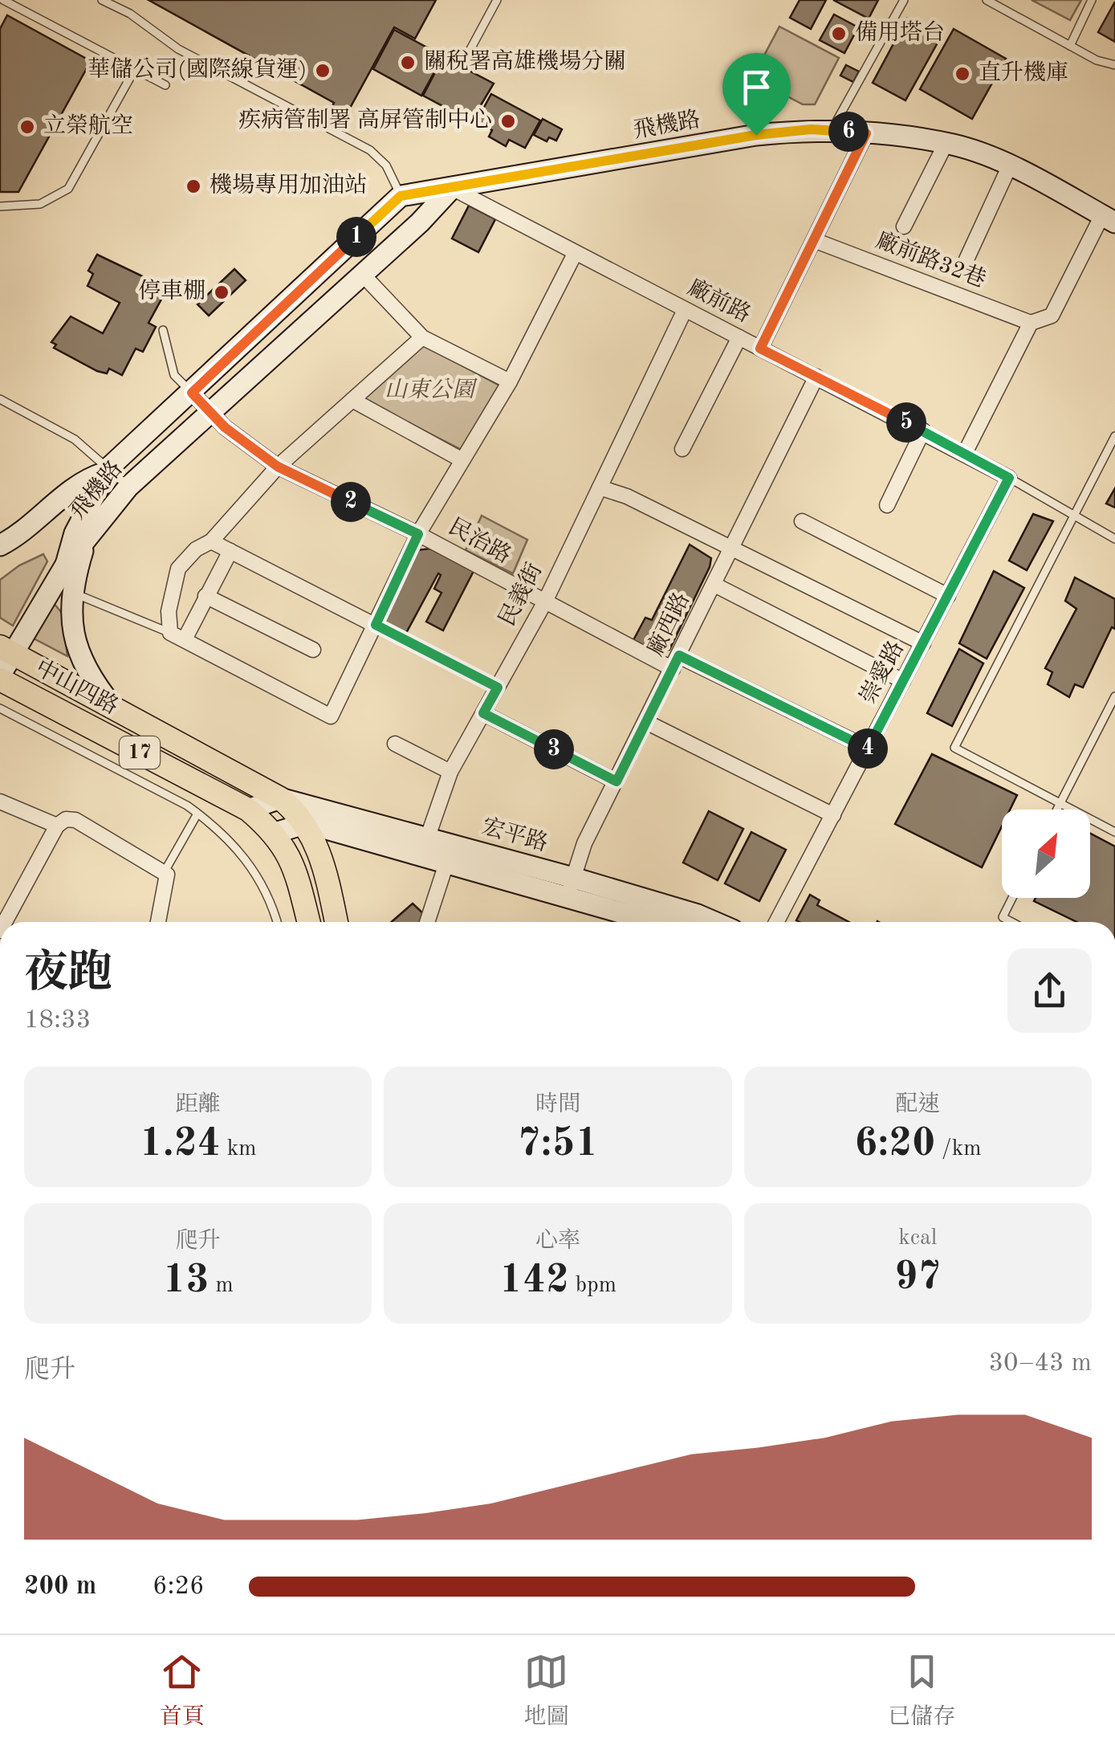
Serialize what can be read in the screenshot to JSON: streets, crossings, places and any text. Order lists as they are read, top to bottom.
{
  "streets": {
    "main road": ["中山四路", "17"],
    "street": [
      "飛機路",
      "廠前路32巷",
      "廠前路",
      "民治路",
      "民義街",
      "廠西路",
      "崇愛路",
      "宏平路"
    ]
  },
  "crossings": [
    ["飛機路", "廠前路"],
    ["飛機路", "民治路"],
    ["飛機路", "中山四路"],
    ["廠前路", "民義街"],
    ["廠前路", "廠西路"],
    ["廠前路", "崇愛路"],
    ["民治路", "民義街"],
    ["民治路", "廠西路"],
    ["民治路", "崇愛路"],
    ["民義街", "宏平路"],
    ["廠西路", "宏平路"],
    ["中山四路", "17"],
    ["中山四路", "宏平路"],
    ["17", "宏平路"]
  ],
  "parks": ["山東公園"],
  "places": [
    "備用塔台",
    "關稅署高雄機場分關",
    "華儲公司(國際線貨運)",
    "直升機庫",
    "疾病管制署 高屏管制中心",
    "立榮航空",
    "機場專用加油站",
    "停車棚"
  ],
  "north": "top right",
  "page": {
    "pins": [
      "6",
      "1",
      "5",
      "2",
      "4",
      "3"
    ],
    "heading": ["夜跑", "18:33"],
    "stats": [
      ["距離", "1.24 km"],
      ["時間", "7:51"],
      ["配速", "6:20 /km"],
      ["爬升", "13 m"],
      ["心率", "142 bpm"],
      ["kcal", "97"]
    ],
    "chart": ["爬升", "30–43 m"],
    "list": [
      {
        "name": "200 m",
        "note": "6:26"
      }
    ],
    "tabs": ["首頁", "地圖", "已儲存"]
  }
}
